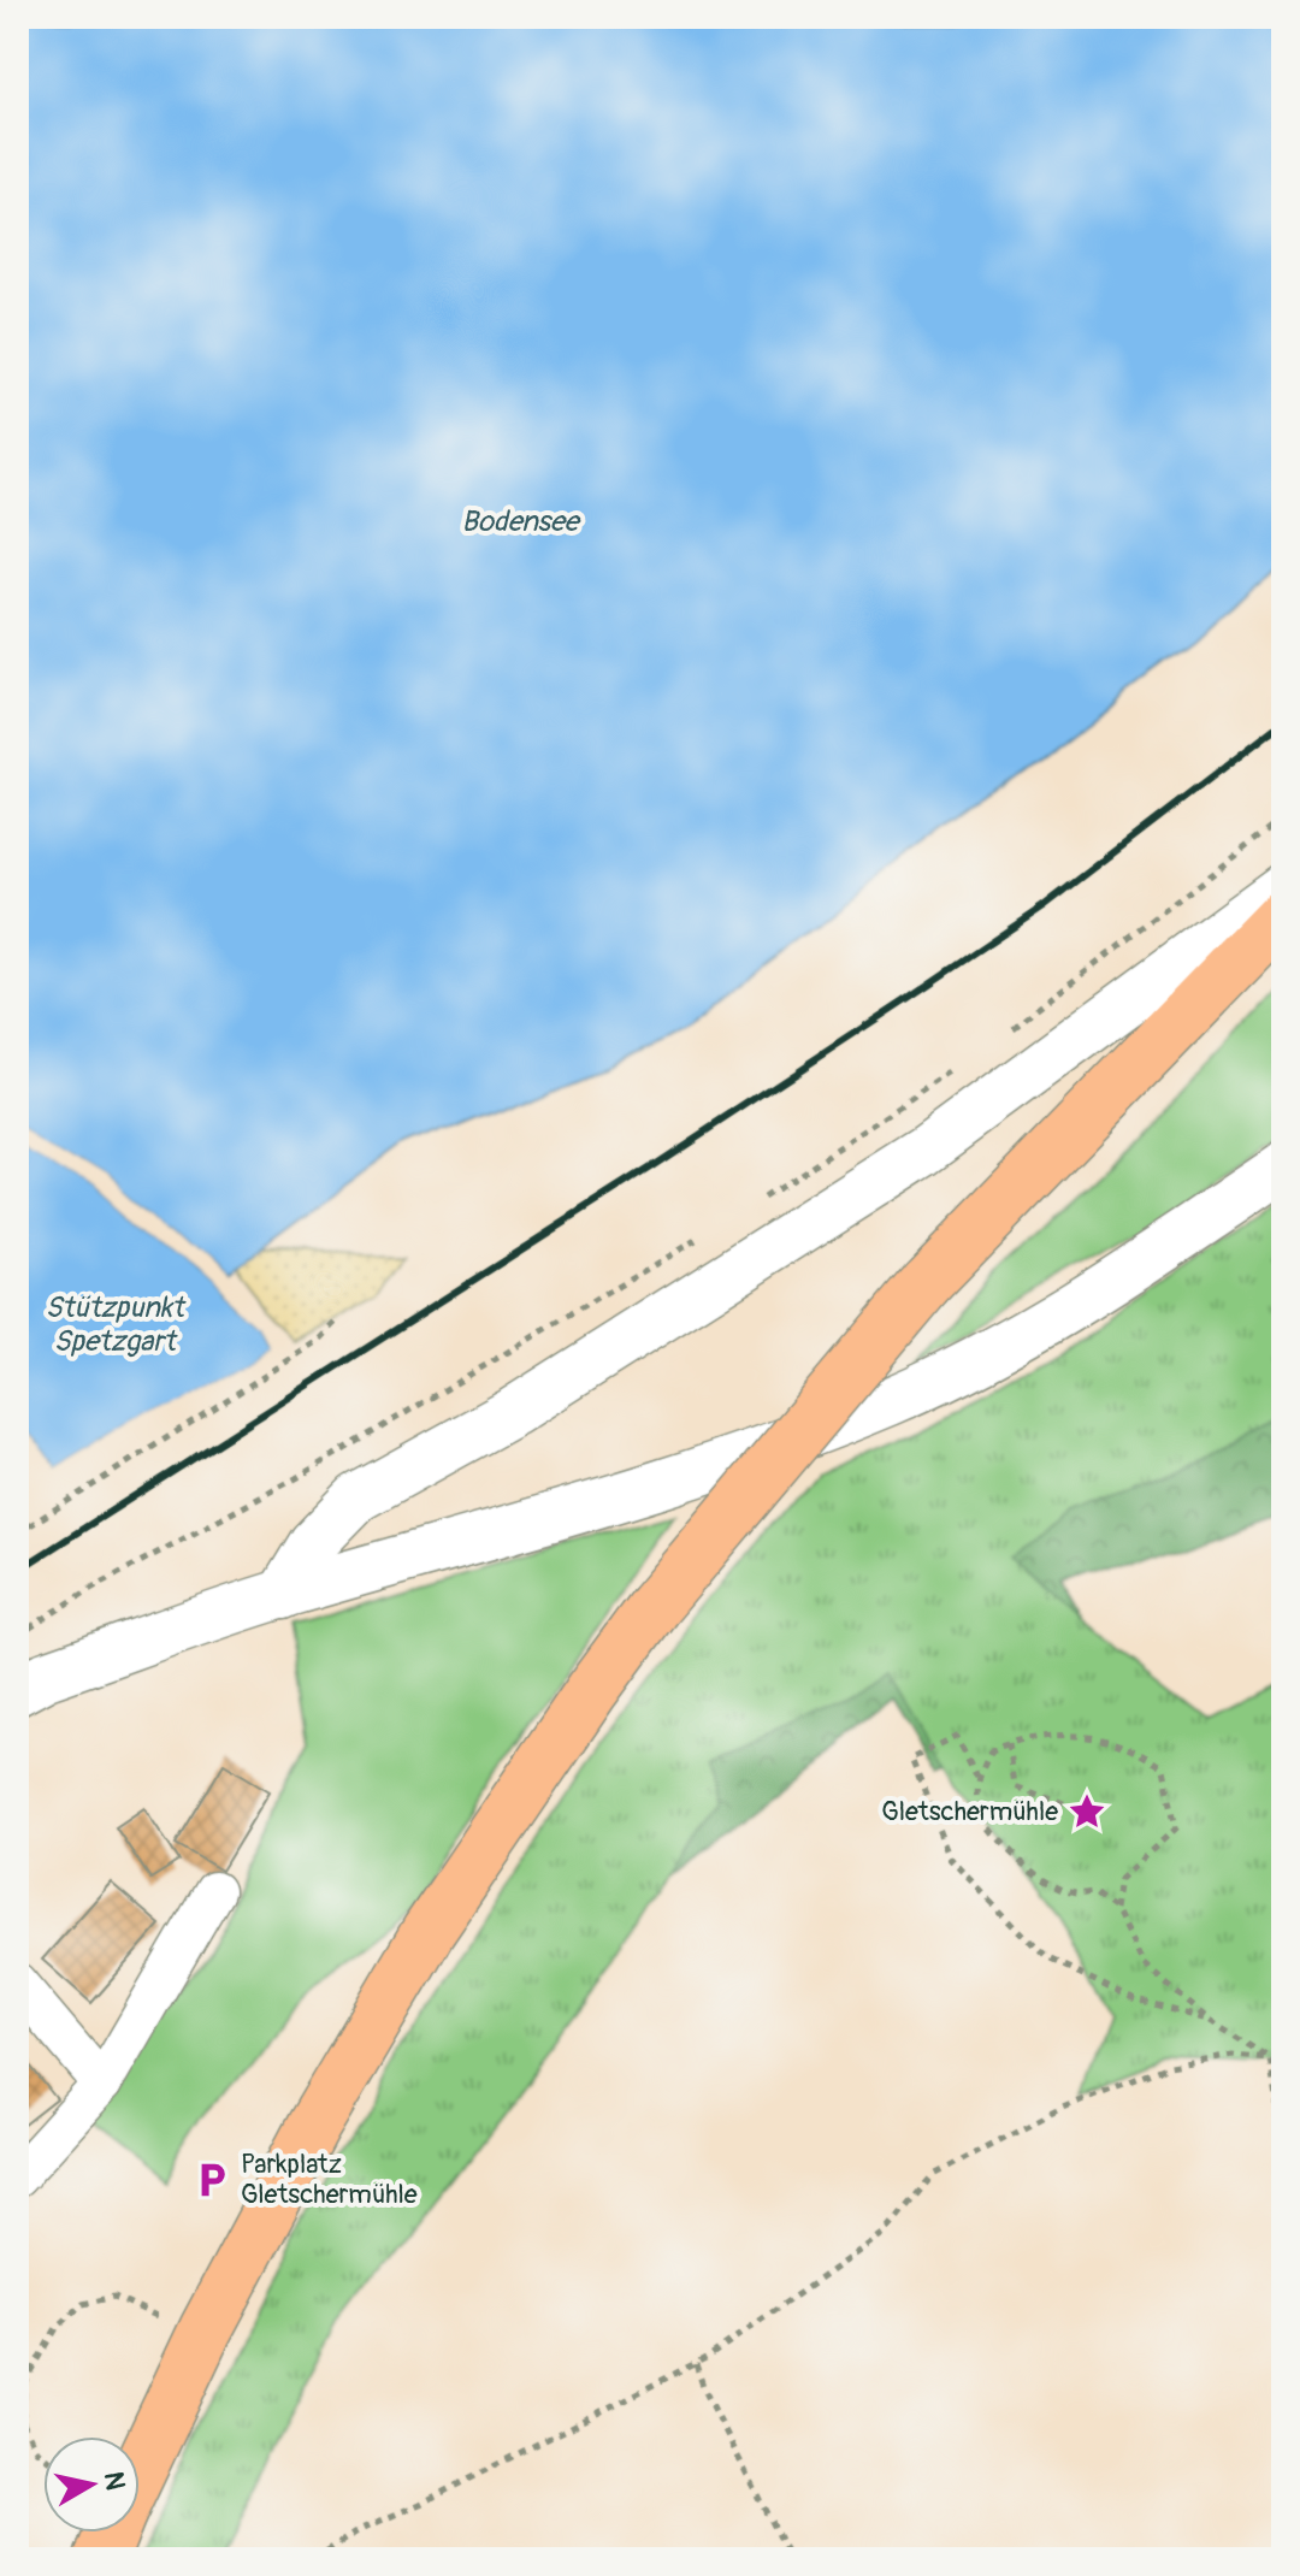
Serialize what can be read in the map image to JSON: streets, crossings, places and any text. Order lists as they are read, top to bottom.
{
  "water": ["Bodensee", "Stützpunkt Spetzgart"],
  "places": {
    "place": ["Gletschermühle"],
    "parking": ["Parkplatz Gletschermühle"]
  },
  "north": "right"
}
